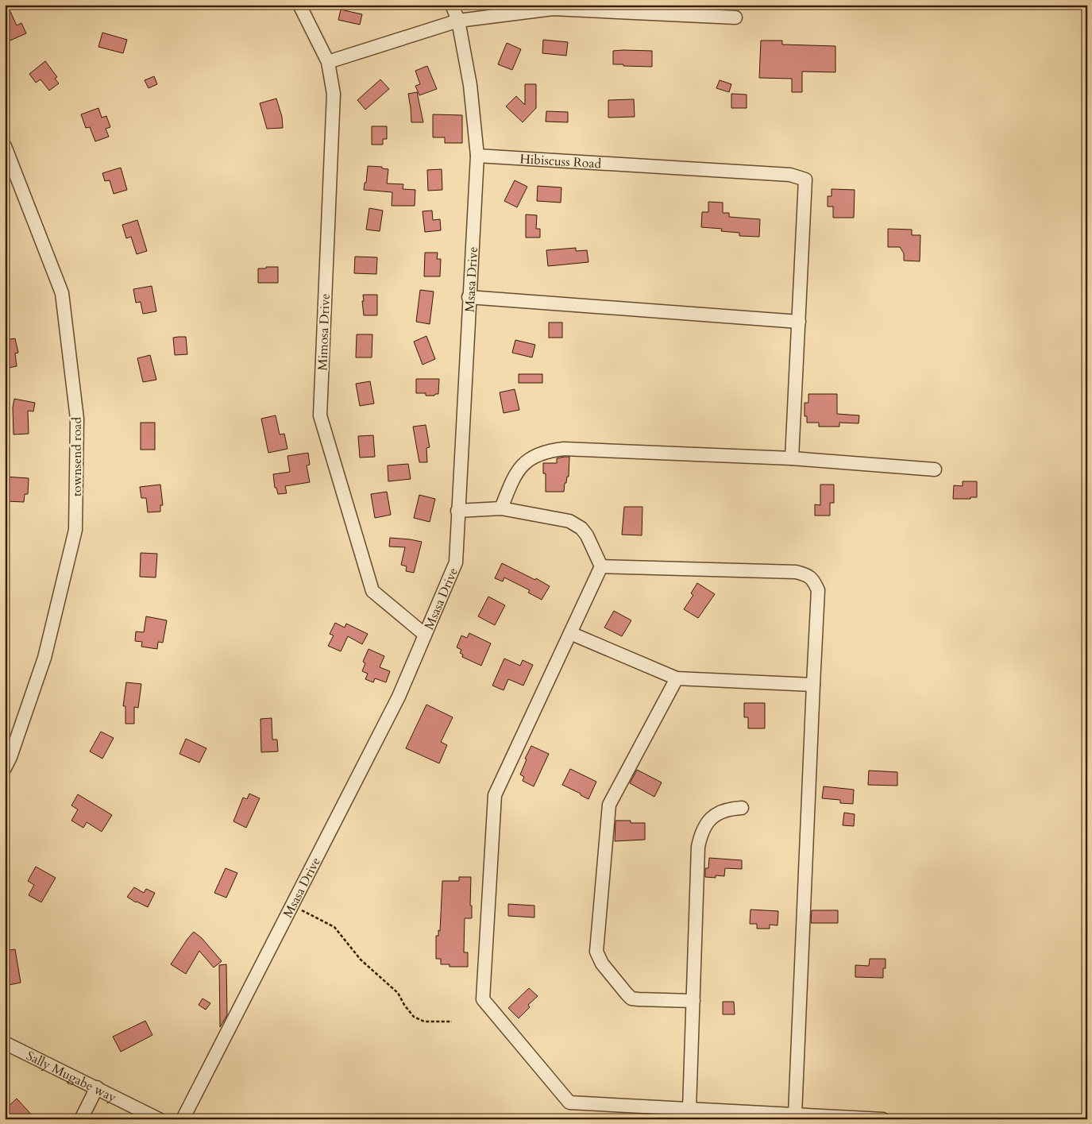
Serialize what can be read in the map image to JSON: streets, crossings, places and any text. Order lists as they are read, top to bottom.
{
  "streets": {
    "street": [
      "Hibiscuss Road",
      "Msasa Drive",
      "Mimosa Drive",
      "townsend road",
      "Sally Mugabe way"
    ]
  },
  "crossings": [
    ["Hibiscuss Road", "Msasa Drive"],
    ["Msasa Drive", "Mimosa Drive"]
  ]
}
